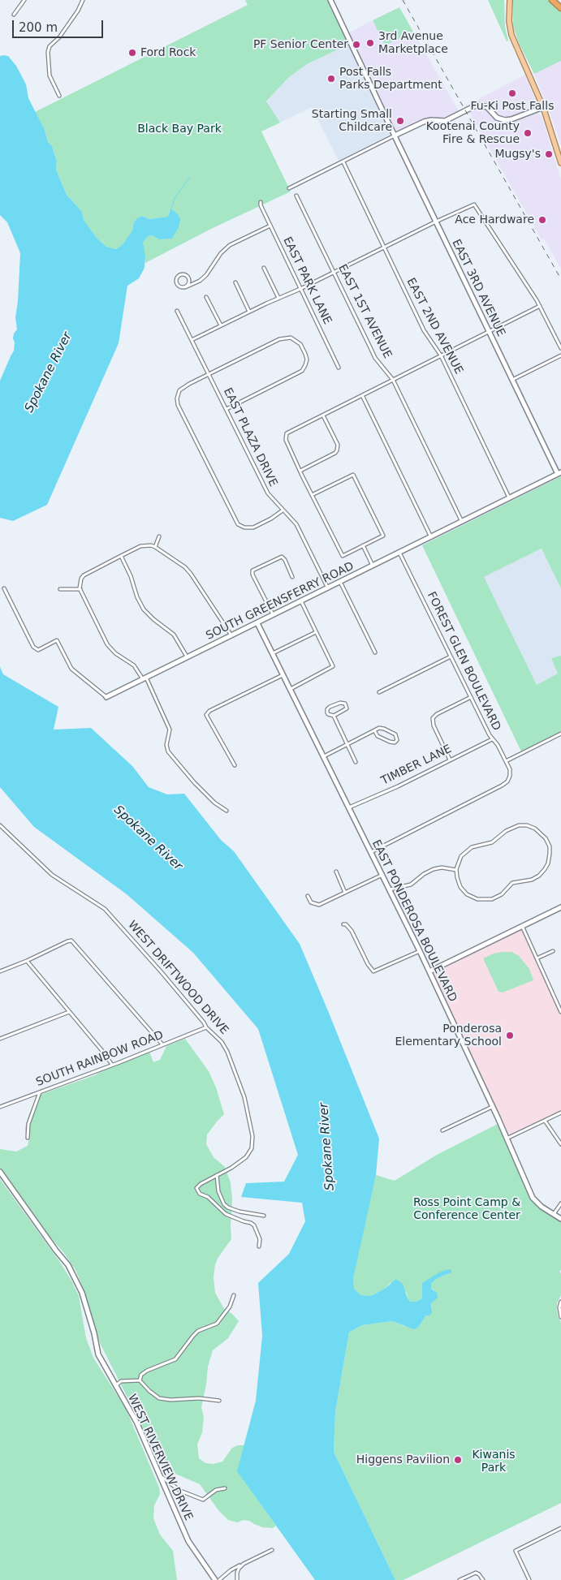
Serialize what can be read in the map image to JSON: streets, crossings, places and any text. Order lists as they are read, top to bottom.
{
  "streets": {
    "street": [
      "EAST PARK LANE",
      "EAST 3RD AVENUE",
      "EAST 1ST AVENUE",
      "EAST 2ND AVENUE",
      "EAST PLAZA DRIVE",
      "SOUTH GREENSFERRY ROAD",
      "FOREST GLEN BOULEVARD",
      "TIMBER LANE",
      "EAST PONDEROSA BOULEVARD",
      "WEST DRIFTWOOD DRIVE",
      "SOUTH RAINBOW ROAD",
      "WEST RIVERVIEW DRIVE"
    ]
  },
  "crossings": [
    ["EAST 3RD AVENUE", "SOUTH GREENSFERRY ROAD"],
    ["EAST 1ST AVENUE", "SOUTH GREENSFERRY ROAD"],
    ["EAST 2ND AVENUE", "SOUTH GREENSFERRY ROAD"],
    ["EAST PLAZA DRIVE", "SOUTH GREENSFERRY ROAD"],
    ["SOUTH GREENSFERRY ROAD", "FOREST GLEN BOULEVARD"],
    ["SOUTH GREENSFERRY ROAD", "EAST PONDEROSA BOULEVARD"],
    ["FOREST GLEN BOULEVARD", "TIMBER LANE"],
    ["FOREST GLEN BOULEVARD", "EAST PONDEROSA BOULEVARD"],
    ["TIMBER LANE", "EAST PONDEROSA BOULEVARD"],
    ["WEST DRIFTWOOD DRIVE", "SOUTH RAINBOW ROAD"]
  ],
  "water": ["Spokane River"],
  "parks": ["Black Bay Park", "Ross Point Camp & Conference Center", "Kiwanis Park"],
  "places": [
    "3rd Avenue Marketplace",
    "PF Senior Center",
    "Ford Rock",
    "Post Falls Parks Department",
    "Fu-Ki Post Falls",
    "Starting Small Childcare",
    "Kootenai County Fire & Rescue",
    "Mugsy's",
    "Ace Hardware",
    "Ponderosa Elementary School",
    "Higgens Pavilion"
  ],
  "scale_bar": "200 m"
}
